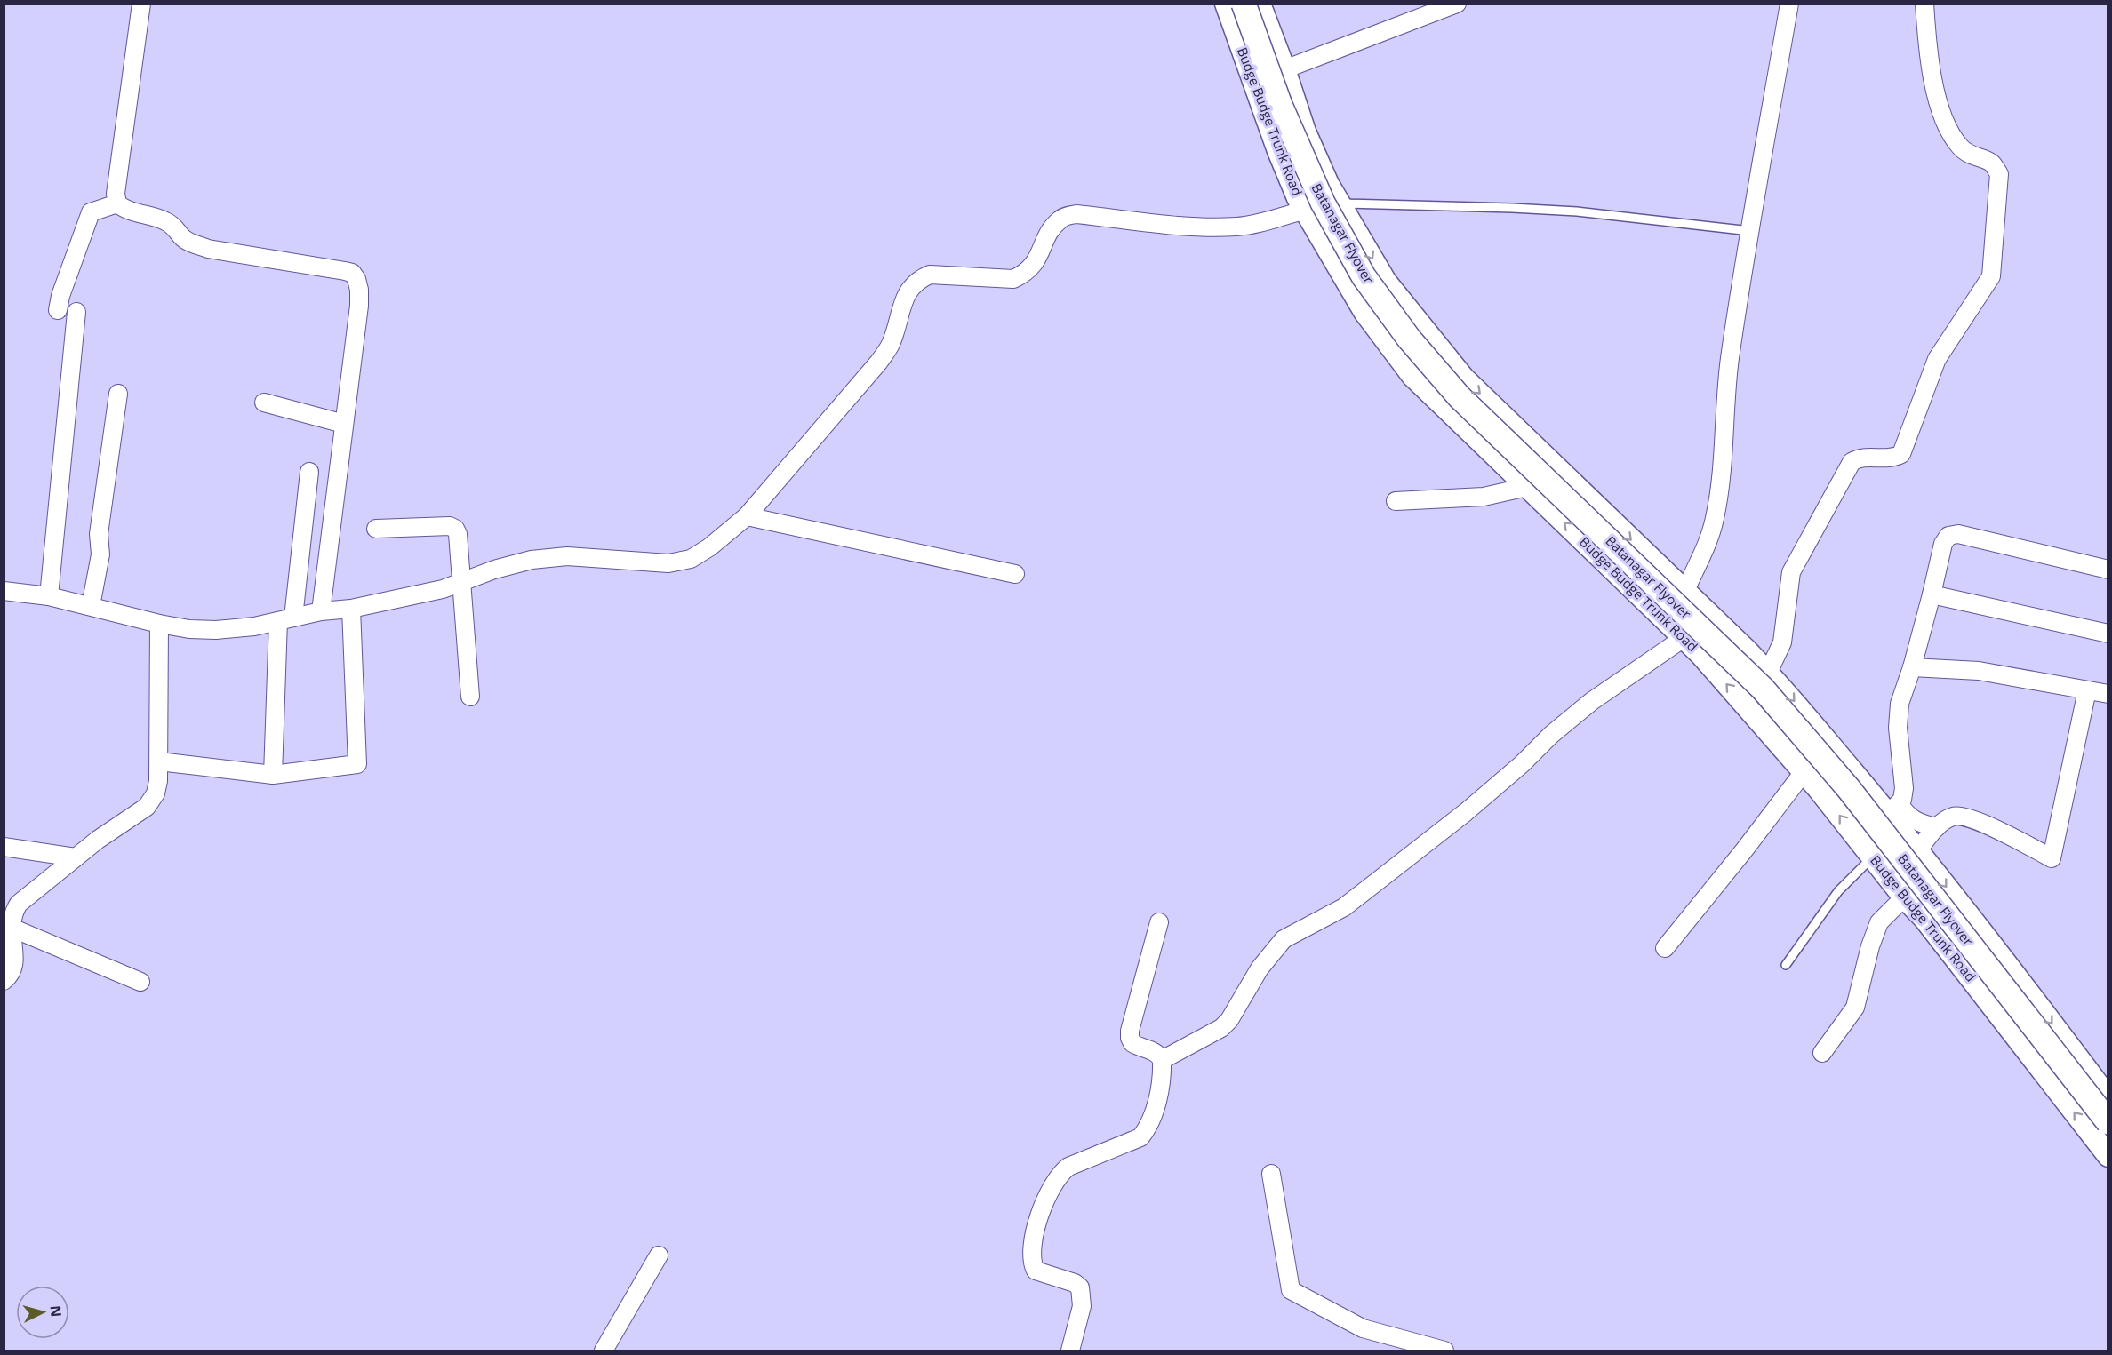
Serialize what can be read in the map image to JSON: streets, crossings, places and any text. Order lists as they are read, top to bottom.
{
  "streets": {
    "main road": ["Batanagar Flyover"],
    "street": ["Budge Budge Trunk Road"]
  },
  "north": "right"
}
